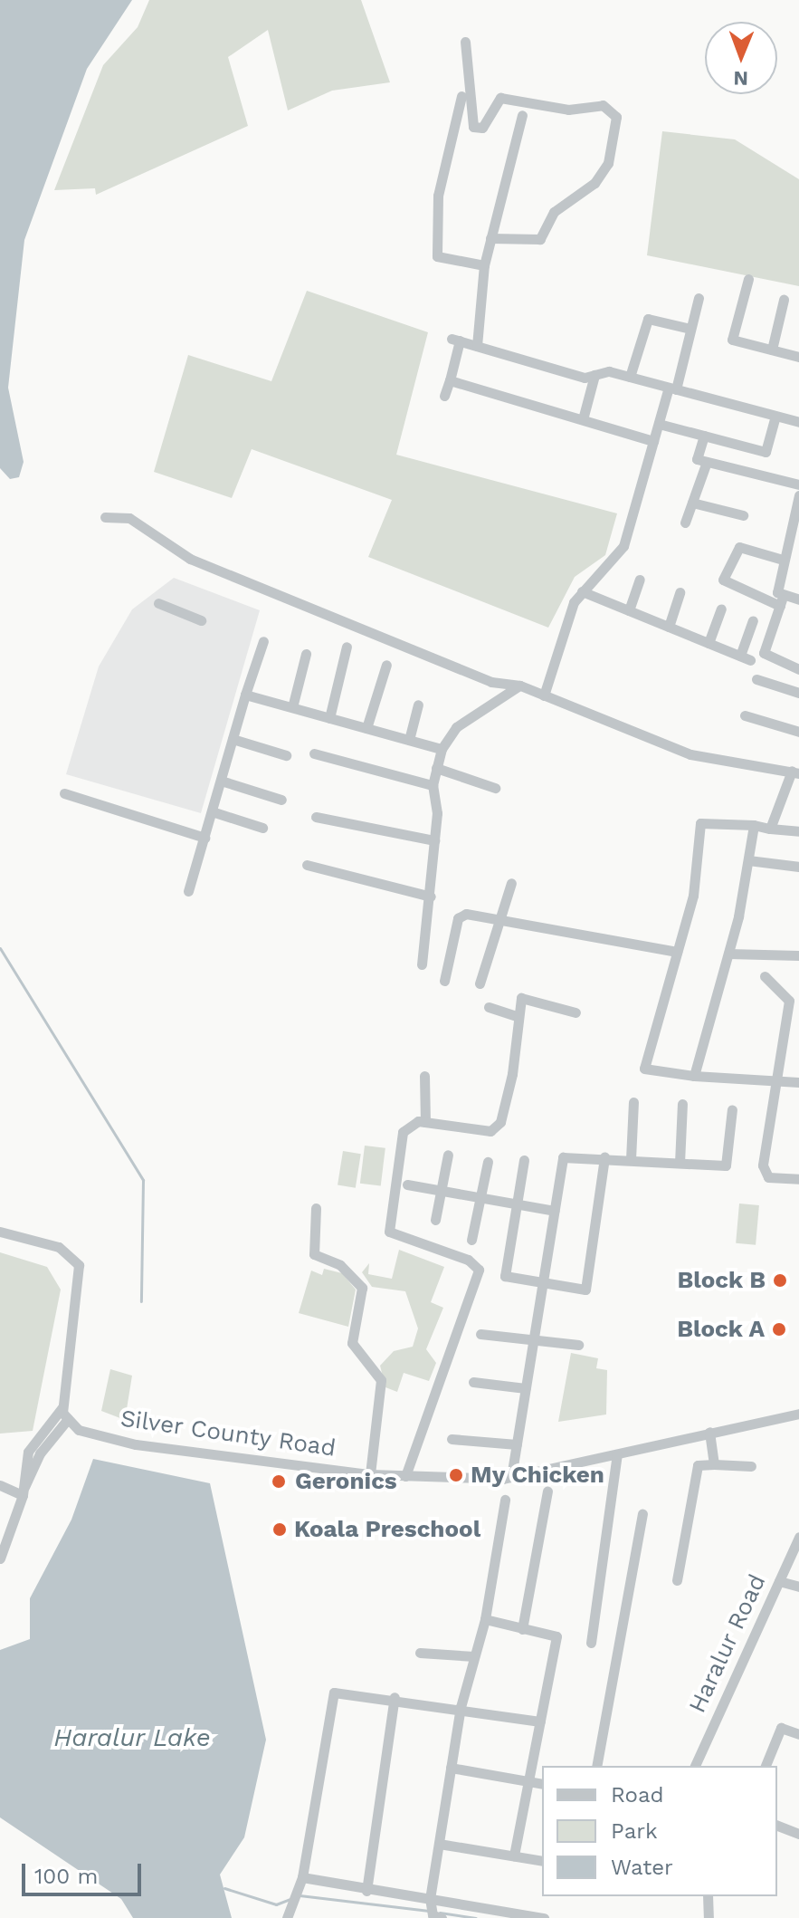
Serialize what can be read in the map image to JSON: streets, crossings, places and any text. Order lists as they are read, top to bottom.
{
  "streets": {
    "street": ["Silver County Road", "Haralur Road"]
  },
  "water": ["Haralur Lake"],
  "places": [
    "Block B",
    "Block A",
    "My Chicken",
    "Geronics",
    "Koala Preschool"
  ],
  "legend": ["Road", "Park", "Water"],
  "scale_bar": "100 m",
  "north": "bottom"
}
